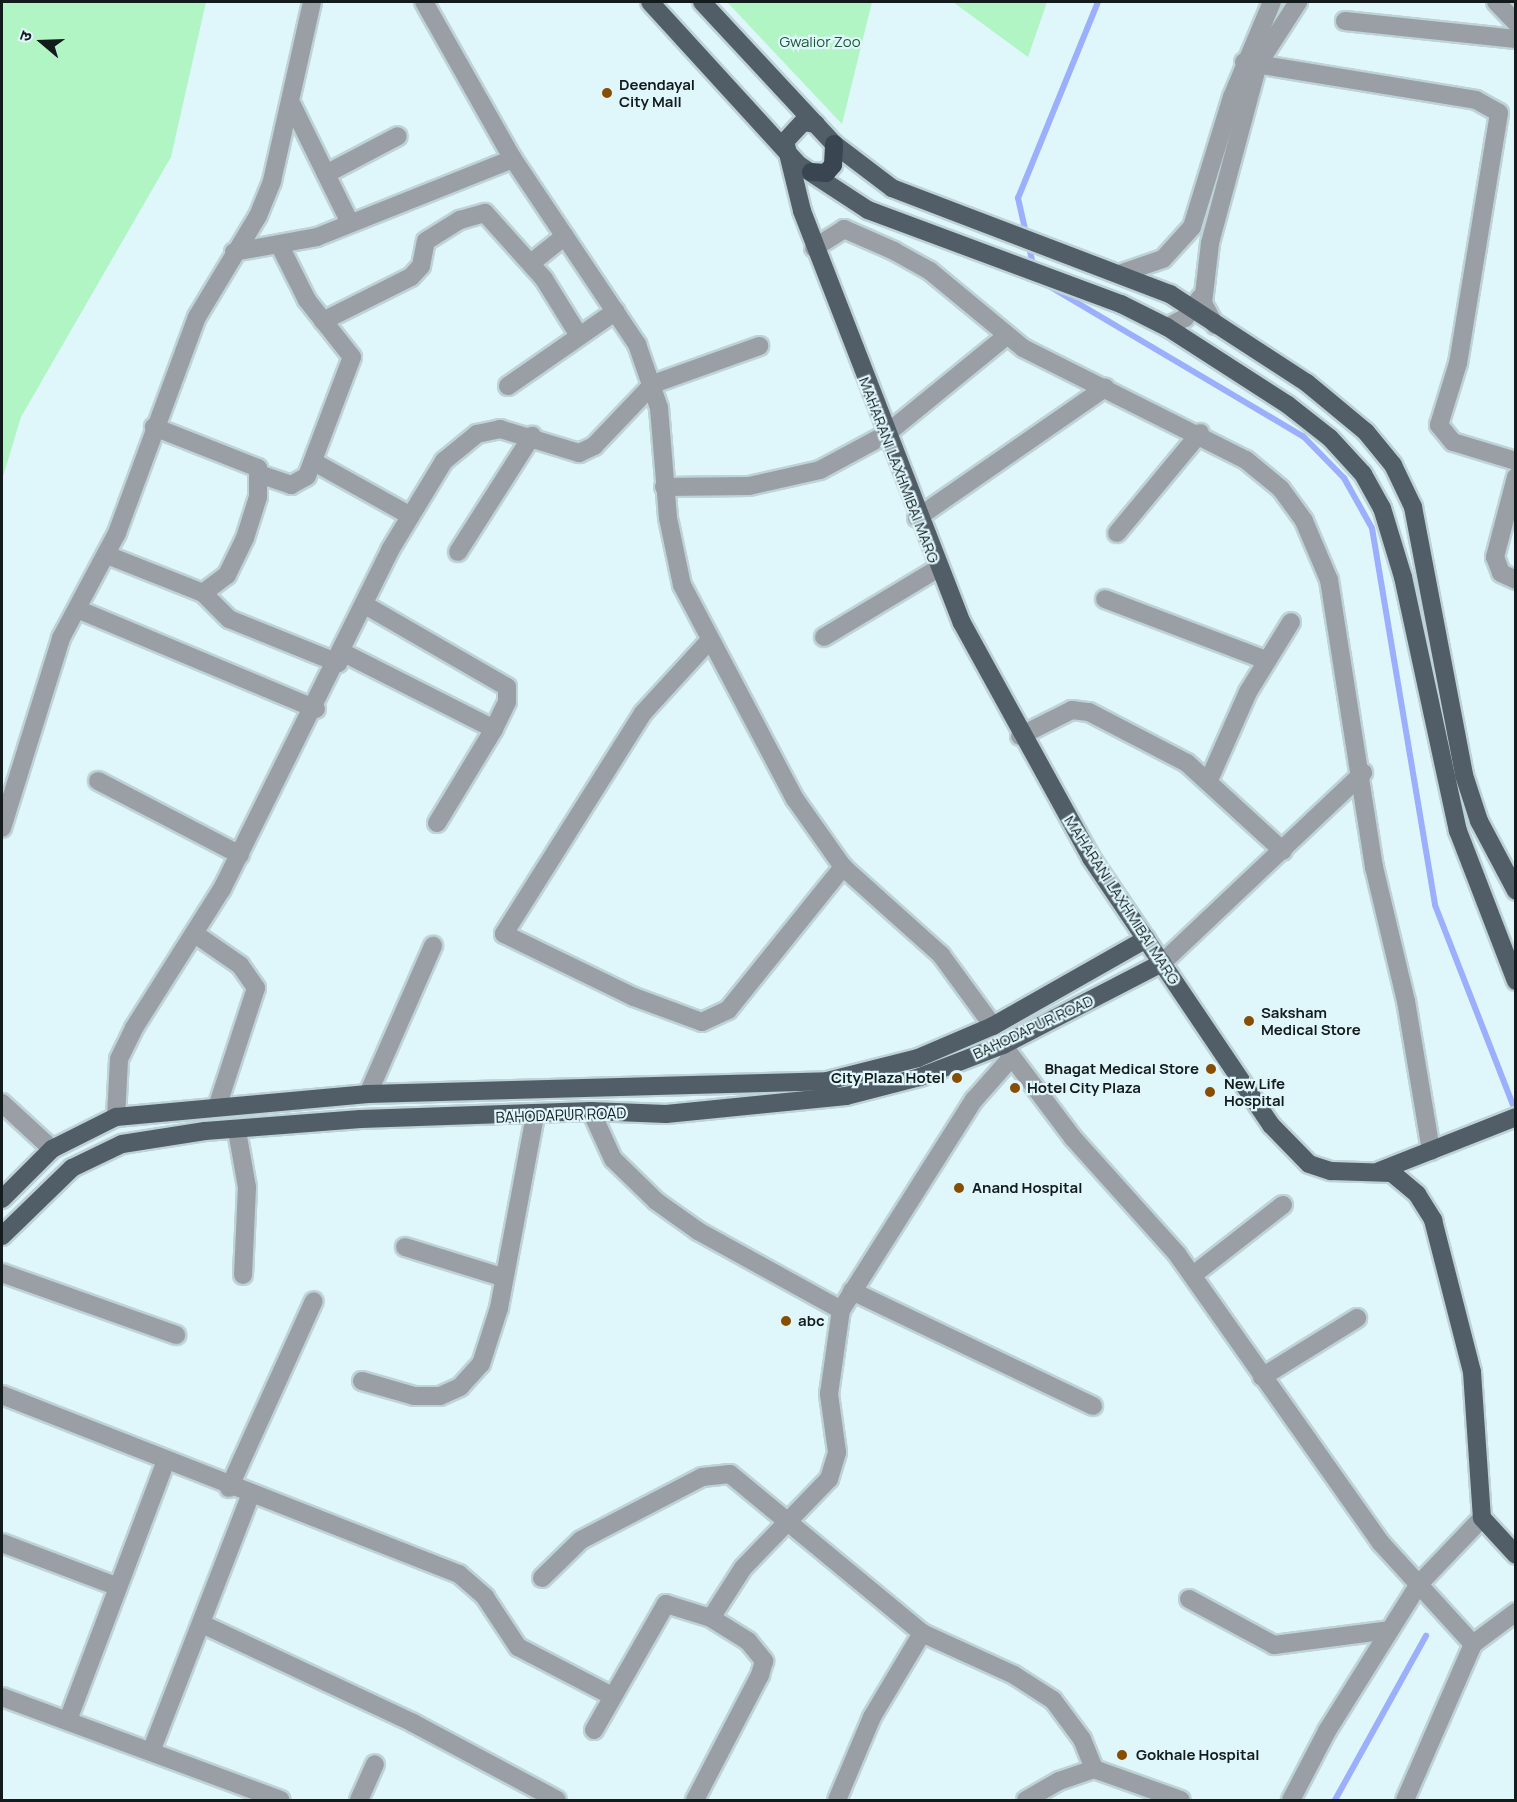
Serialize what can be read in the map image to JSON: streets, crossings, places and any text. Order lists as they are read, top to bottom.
{
  "streets": {
    "main road": ["MAHARANI LAXHMIBAI MARG", "BAHODAPUR ROAD"]
  },
  "crossings": [
    ["MAHARANI LAXHMIBAI MARG", "BAHODAPUR ROAD"]
  ],
  "parks": ["Gwalior Zoo"],
  "places": [
    "Deendayal City Mall",
    "Saksham Medical Store",
    "Bhagat Medical Store",
    "City Plaza Hotel",
    "Hotel City Plaza",
    "New Life Hospital",
    "Anand Hospital",
    "abc",
    "Gokhale Hospital"
  ],
  "north": "left"
}
